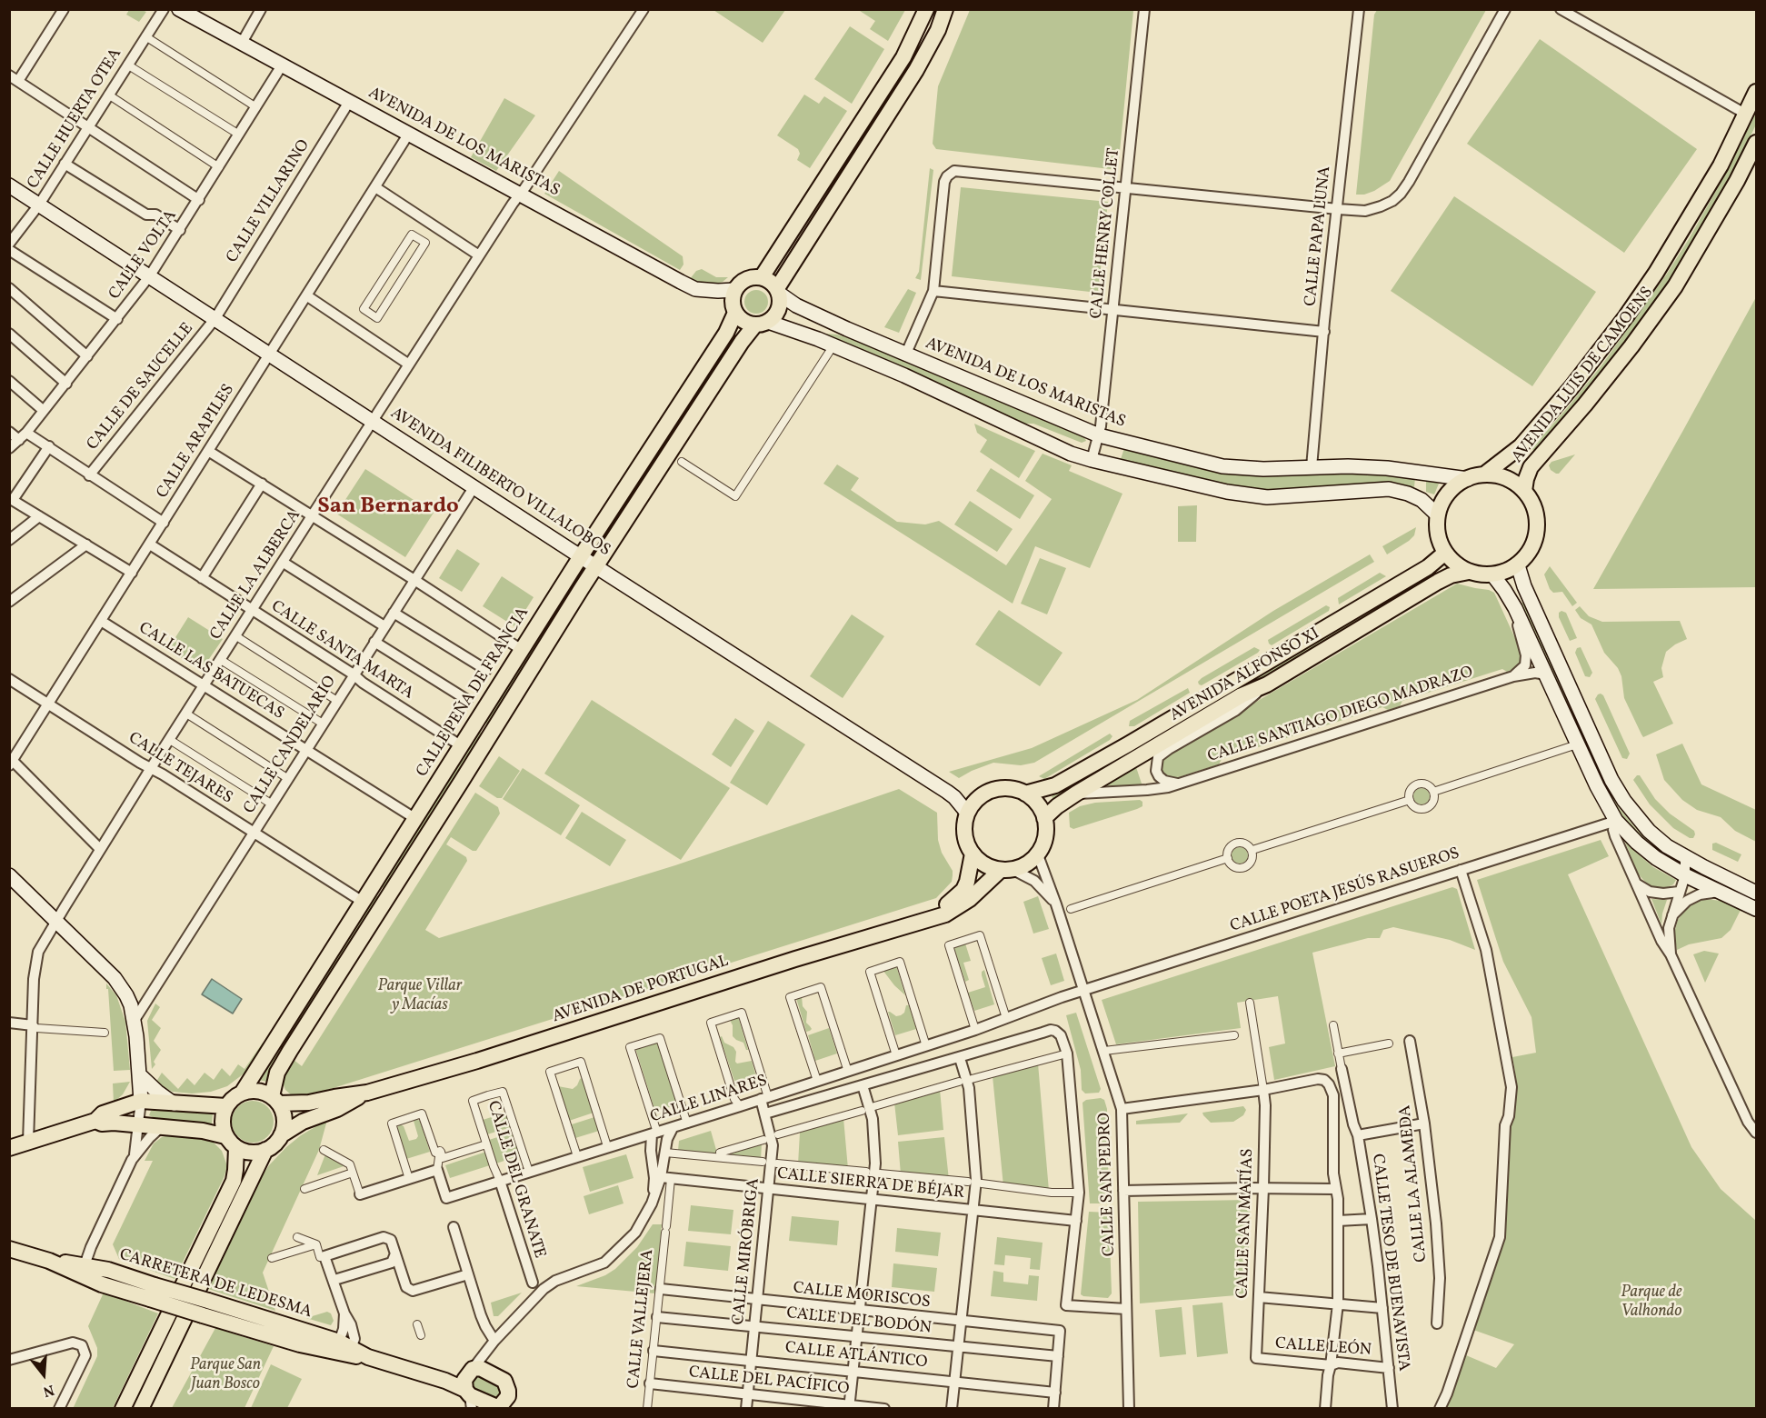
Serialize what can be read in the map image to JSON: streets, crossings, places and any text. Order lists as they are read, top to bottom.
{
  "streets": {
    "main road": [
      "AVENIDA DE LOS MARISTAS",
      "AVENIDA LUIS DE CAMOENS",
      "AVENIDA FILIBERTO VILLALOBOS",
      "AVENIDA ALFONSO XI",
      "CALLE PEÑA DE FRANCIA",
      "AVENIDA DE PORTUGAL",
      "CARRETERA DE LEDESMA"
    ],
    "street": [
      "CALLE HUERTA OTEA",
      "CALLE VILLARINO",
      "CALLE HENRY COLLET",
      "CALLE PAPA LUNA",
      "CALLE VOLTA",
      "CALLE DE SAUCELLE",
      "CALLE ARAPILES",
      "CALLE LA ALBERCA",
      "CALLE SANTA MARTA",
      "CALLE LAS BATUECAS",
      "CALLE SANTIAGO DIEGO MADRAZO",
      "CALLE CANDELARIO",
      "CALLE TEJARES",
      "CALLE POETA JESÚS RASUEROS",
      "CALLE LINARES",
      "CALLE DEL GRANATE",
      "CALLE LA ALAMEDA",
      "CALLE SIERRA DE BÉJAR",
      "CALLE SAN PEDRO",
      "CALLE SAN MATÍAS",
      "CALLE MIRÓBRIGA",
      "CALLE TESO DE BUENAVISTA",
      "CALLE MORISCOS",
      "CALLE VALLEJERA",
      "CALLE DEL BODÓN",
      "CALLE LEÓN",
      "CALLE ATLÁNTICO",
      "CALLE DEL PACÍFICO"
    ]
  },
  "crossings": [
    ["CALLE HUERTA OTEA", "AVENIDA FILIBERTO VILLALOBOS"],
    ["AVENIDA DE LOS MARISTAS", "CALLE VILLARINO"],
    ["AVENIDA DE LOS MARISTAS", "CALLE HENRY COLLET"],
    ["AVENIDA DE LOS MARISTAS", "CALLE PAPA LUNA"],
    ["AVENIDA DE LOS MARISTAS", "CALLE VOLTA"],
    ["AVENIDA DE LOS MARISTAS", "AVENIDA LUIS DE CAMOENS"],
    ["AVENIDA DE LOS MARISTAS", "CALLE ARAPILES"],
    ["AVENIDA DE LOS MARISTAS", "CALLE LA ALBERCA"],
    ["AVENIDA DE LOS MARISTAS", "AVENIDA ALFONSO XI"],
    ["AVENIDA DE LOS MARISTAS", "CALLE PEÑA DE FRANCIA"],
    ["CALLE VILLARINO", "CALLE DE SAUCELLE"],
    ["CALLE VILLARINO", "AVENIDA FILIBERTO VILLALOBOS"],
    ["CALLE VOLTA", "AVENIDA FILIBERTO VILLALOBOS"],
    ["AVENIDA LUIS DE CAMOENS", "AVENIDA ALFONSO XI"],
    ["CALLE DE SAUCELLE", "AVENIDA FILIBERTO VILLALOBOS"],
    ["CALLE ARAPILES", "AVENIDA FILIBERTO VILLALOBOS"],
    ["CALLE ARAPILES", "CALLE SANTA MARTA"],
    ["CALLE ARAPILES", "CALLE LAS BATUECAS"],
    ["CALLE ARAPILES", "CALLE TEJARES"],
    ["AVENIDA FILIBERTO VILLALOBOS", "CALLE LA ALBERCA"],
    ["AVENIDA FILIBERTO VILLALOBOS", "AVENIDA ALFONSO XI"],
    ["AVENIDA FILIBERTO VILLALOBOS", "CALLE PEÑA DE FRANCIA"],
    ["AVENIDA FILIBERTO VILLALOBOS", "CALLE CANDELARIO"],
    ["AVENIDA FILIBERTO VILLALOBOS", "AVENIDA DE PORTUGAL"],
    ["AVENIDA FILIBERTO VILLALOBOS", "CALLE SAN PEDRO"],
    ["CALLE LA ALBERCA", "CALLE SANTA MARTA"],
    ["CALLE LA ALBERCA", "CALLE LAS BATUECAS"],
    ["CALLE LA ALBERCA", "CALLE TEJARES"],
    ["CALLE SANTA MARTA", "CALLE PEÑA DE FRANCIA"],
    ["CALLE SANTA MARTA", "CALLE CANDELARIO"],
    ["CALLE LAS BATUECAS", "CALLE PEÑA DE FRANCIA"],
    ["CALLE LAS BATUECAS", "CALLE CANDELARIO"],
    ["AVENIDA ALFONSO XI", "CALLE SANTIAGO DIEGO MADRAZO"],
    ["AVENIDA ALFONSO XI", "AVENIDA DE PORTUGAL"],
    ["AVENIDA ALFONSO XI", "CALLE SAN PEDRO"],
    ["CALLE PEÑA DE FRANCIA", "CALLE TEJARES"],
    ["CALLE PEÑA DE FRANCIA", "AVENIDA DE PORTUGAL"],
    ["CALLE CANDELARIO", "CALLE TEJARES"],
    ["CALLE POETA JESÚS RASUEROS", "CALLE LINARES"],
    ["CALLE POETA JESÚS RASUEROS", "CALLE SAN PEDRO"],
    ["AVENIDA DE PORTUGAL", "CALLE SAN PEDRO"],
    ["CALLE LINARES", "CALLE DEL GRANATE"],
    ["CALLE LINARES", "CALLE SAN PEDRO"],
    ["CALLE LINARES", "CALLE MIRÓBRIGA"],
    ["CALLE LINARES", "CALLE VALLEJERA"],
    ["CALLE SIERRA DE BÉJAR", "CALLE MIRÓBRIGA"],
    ["CALLE SIERRA DE BÉJAR", "CALLE VALLEJERA"],
    ["CALLE SAN MATÍAS", "CALLE LEÓN"],
    ["CALLE MIRÓBRIGA", "CALLE MORISCOS"],
    ["CALLE MIRÓBRIGA", "CALLE DEL BODÓN"],
    ["CALLE MIRÓBRIGA", "CALLE ATLÁNTICO"],
    ["CALLE MIRÓBRIGA", "CALLE DEL PACÍFICO"],
    ["CALLE TESO DE BUENAVISTA", "CALLE LEÓN"],
    ["CARRETERA DE LEDESMA", "CALLE VALLEJERA"],
    ["CALLE MORISCOS", "CALLE VALLEJERA"],
    ["CALLE MORISCOS", "CALLE DEL BODÓN"],
    ["CALLE VALLEJERA", "CALLE DEL BODÓN"],
    ["CALLE VALLEJERA", "CALLE ATLÁNTICO"],
    ["CALLE VALLEJERA", "CALLE DEL PACÍFICO"]
  ],
  "districts": ["San Bernardo"],
  "parks": ["Parque Villar y Macías", "Parque de Valhondo", "Parque San Juan Bosco"],
  "north": "bottom"
}
